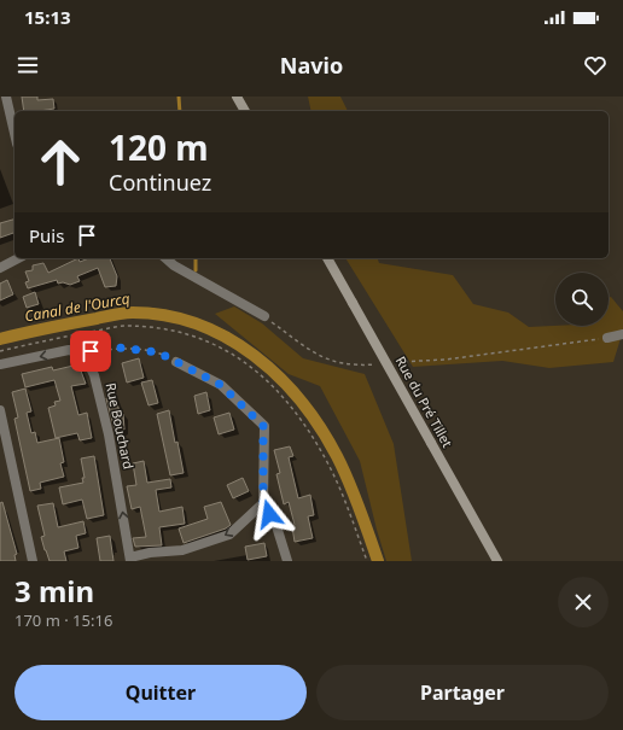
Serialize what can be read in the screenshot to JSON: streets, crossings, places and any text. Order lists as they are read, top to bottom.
{
  "streets": {
    "street": ["Rue du Pré Tillet", "Rue Bouchard"]
  },
  "water": ["Canal de l'Ourcq"],
  "page": {
    "status": "15:13",
    "header": "Navio",
    "turn": ["120 m", "Continuez"],
    "then": "Puis",
    "heading": ["3 min", "170 m · 15:16"],
    "buttons": ["Quitter", "Partager"]
  }
}
